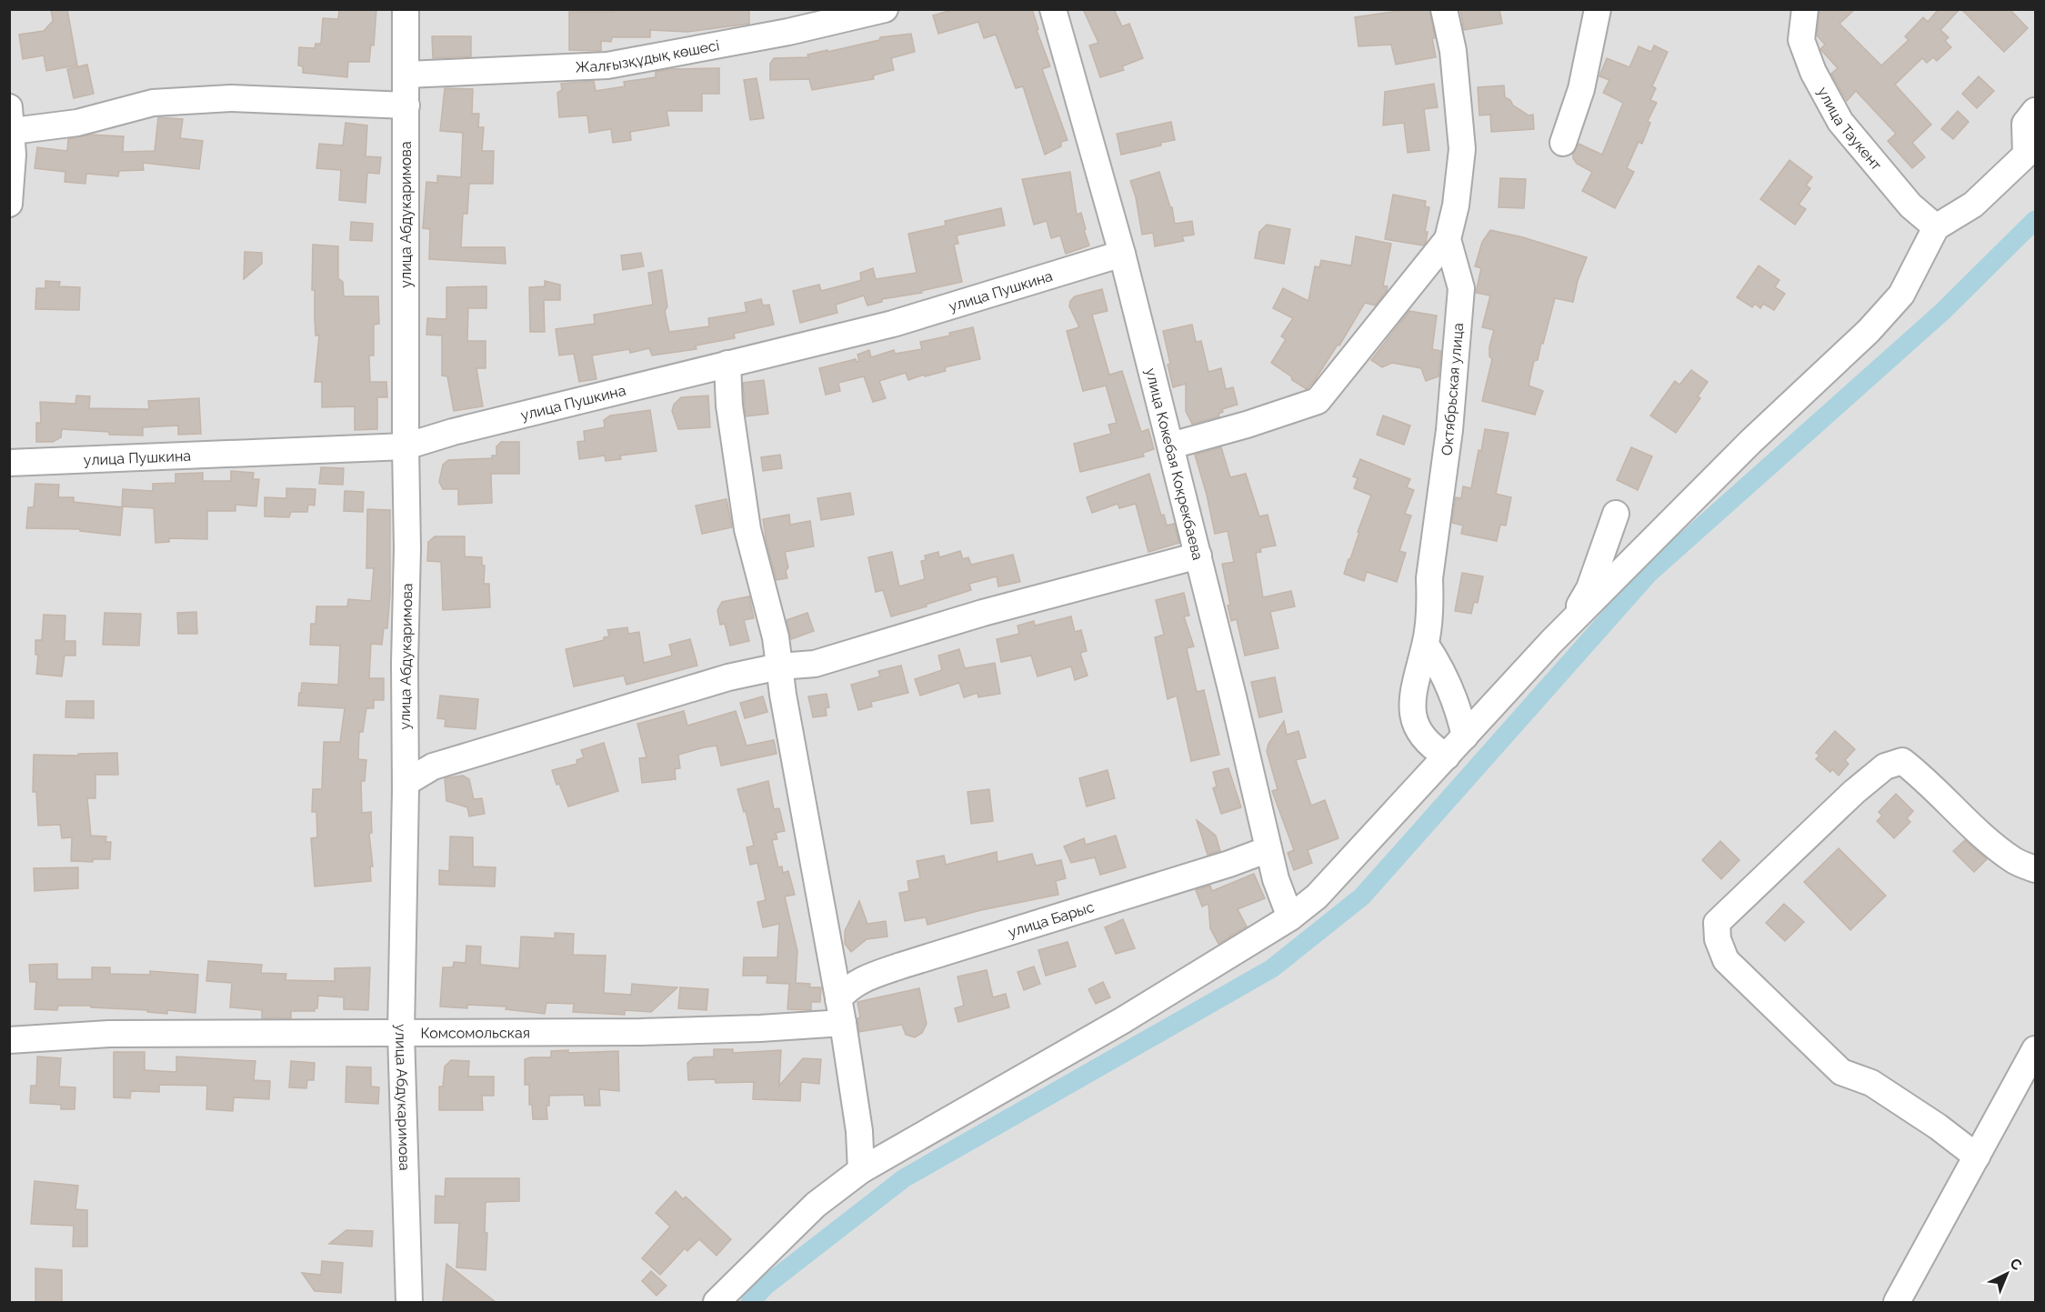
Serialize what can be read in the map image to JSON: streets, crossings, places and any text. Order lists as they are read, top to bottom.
{
  "streets": {
    "street": [
      "Жалғызқұдық көшесі",
      "улица Таукент",
      "улица Абдукаримова",
      "улица Пушкина",
      "Октябрьская улица",
      "улица Кокебая Кокрекбаева",
      "улица Барыс",
      "Комсомольская"
    ]
  },
  "crossings": [
    ["Жалғызқұдық көшесі", "улица Абдукаримова"],
    ["улица Абдукаримова", "улица Пушкина"],
    ["улица Абдукаримова", "Комсомольская"],
    ["улица Пушкина", "улица Кокебая Кокрекбаева"],
    ["улица Кокебая Кокрекбаева", "улица Барыс"],
    ["улица Барыс", "Комсомольская"]
  ],
  "north": "top right"
}
